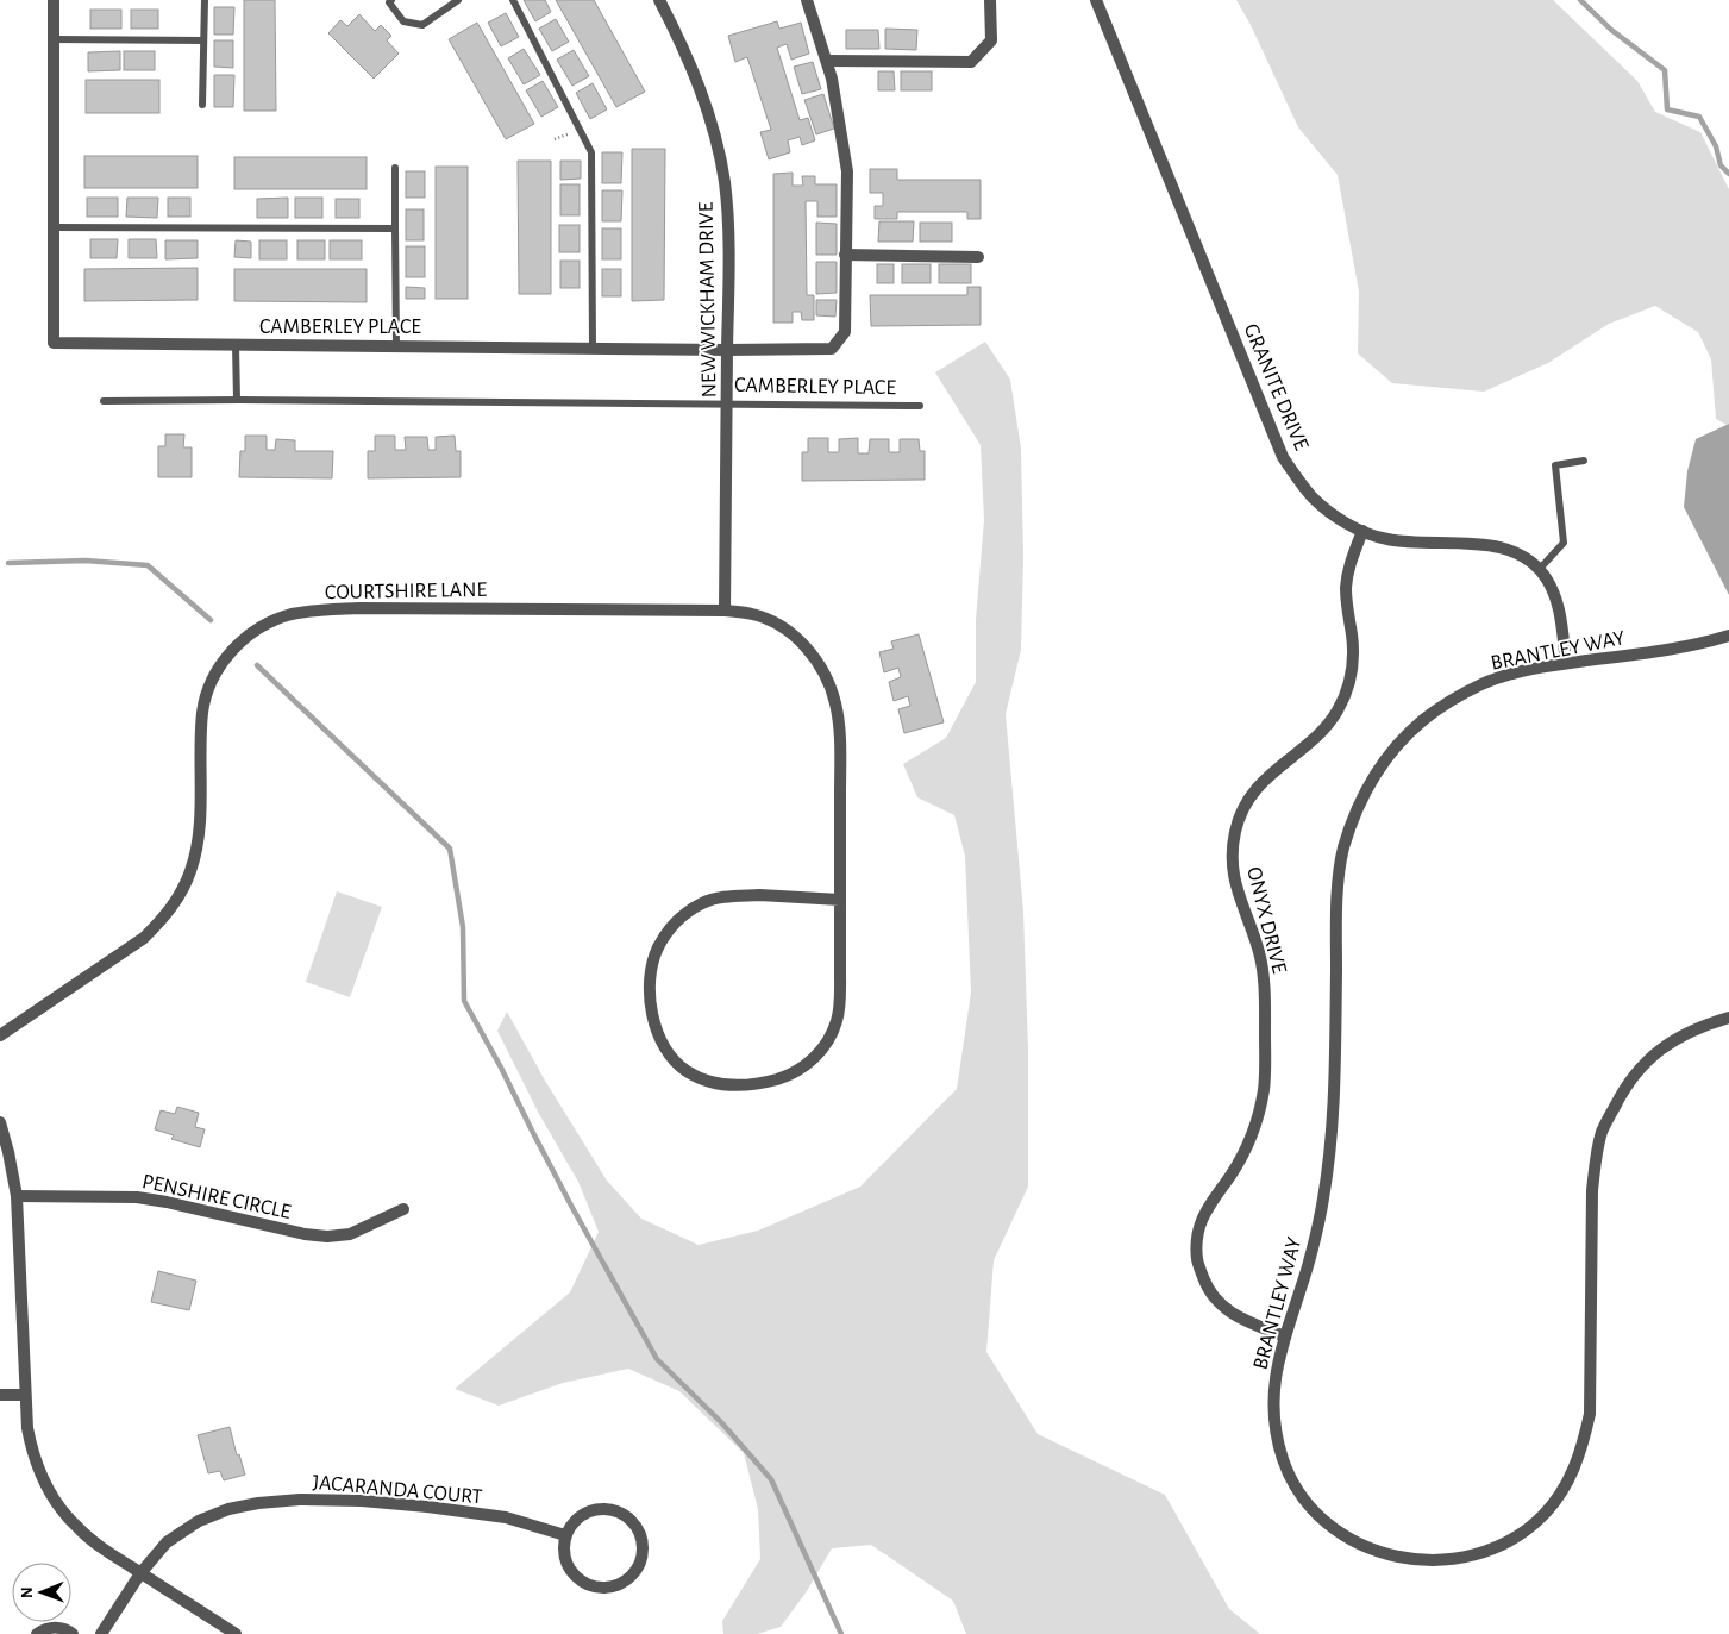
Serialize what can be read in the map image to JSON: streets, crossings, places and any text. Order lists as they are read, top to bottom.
{
  "streets": {
    "street": [
      "NEW WICKHAM DRIVE",
      "CAMBERLEY PLACE",
      "GRANITE DRIVE",
      "COURTSHIRE LANE",
      "BRANTLEY WAY",
      "ONYX DRIVE",
      "PENSHIRE CIRCLE",
      "JACARANDA COURT"
    ]
  },
  "crossings": [
    ["NEW WICKHAM DRIVE", "CAMBERLEY PLACE"],
    ["NEW WICKHAM DRIVE", "COURTSHIRE LANE"],
    ["GRANITE DRIVE", "BRANTLEY WAY"],
    ["GRANITE DRIVE", "ONYX DRIVE"],
    ["BRANTLEY WAY", "ONYX DRIVE"]
  ],
  "north": "left"
}
